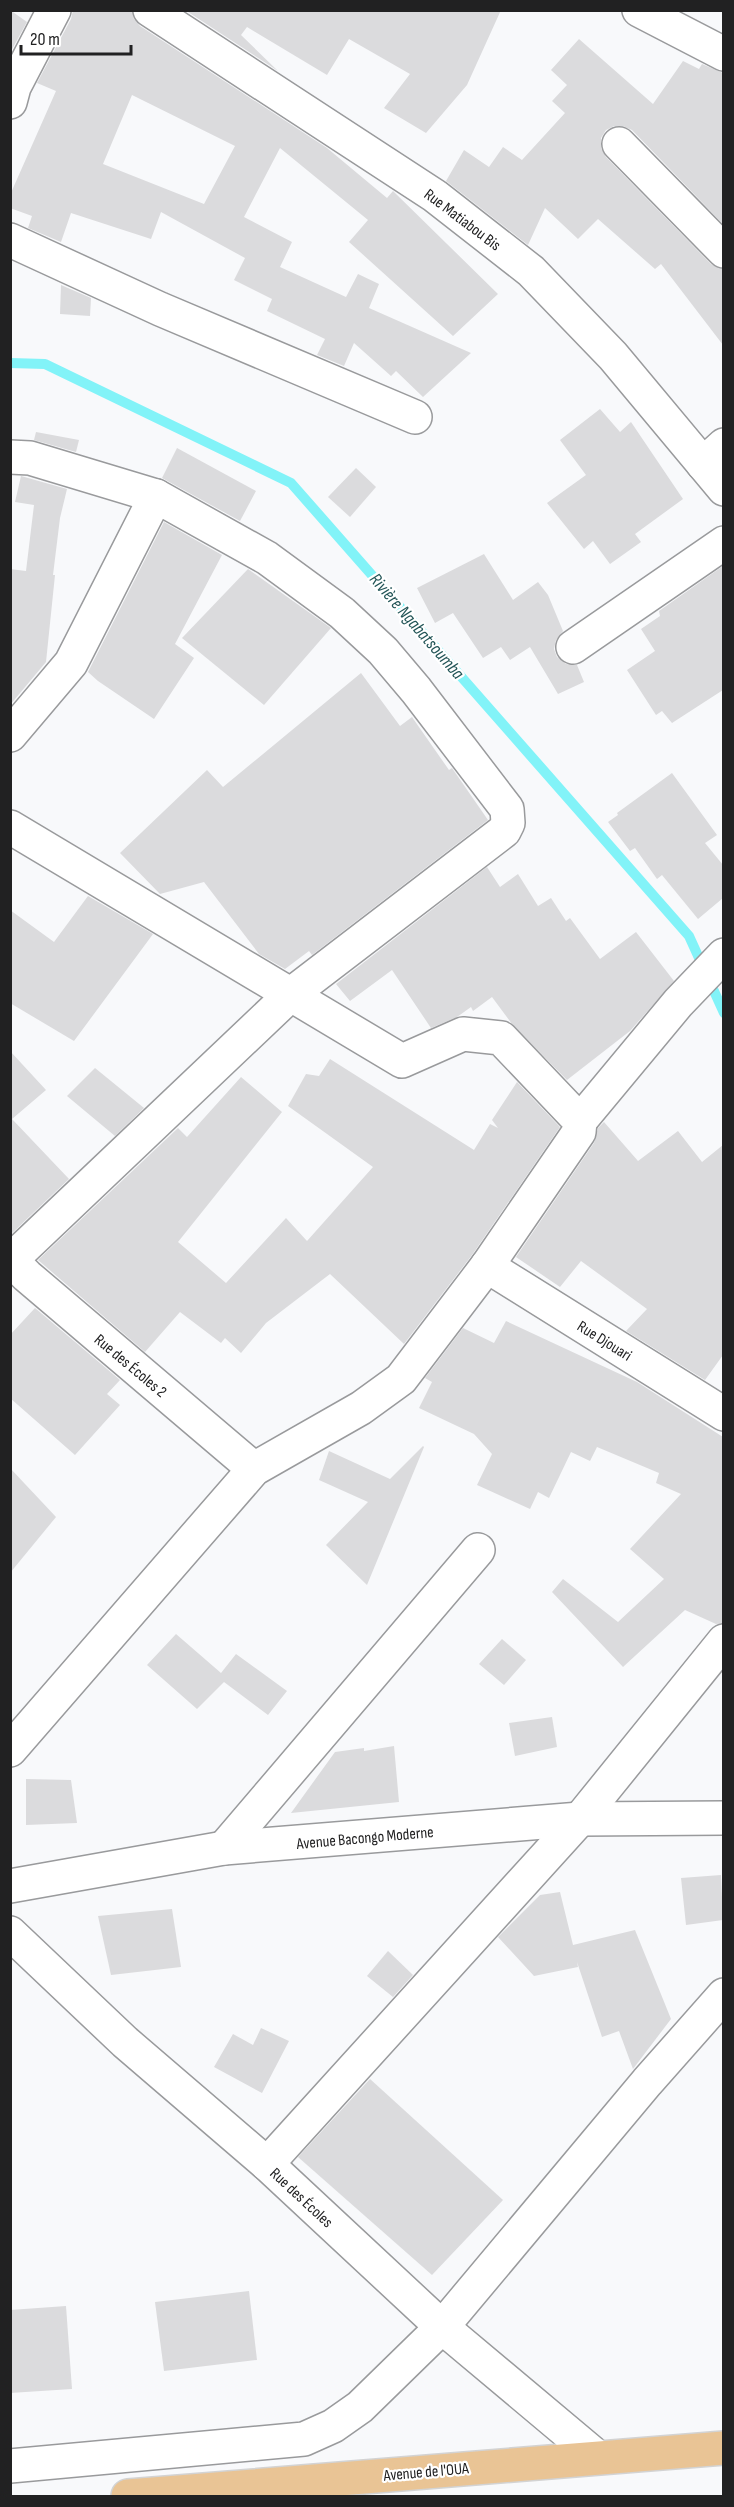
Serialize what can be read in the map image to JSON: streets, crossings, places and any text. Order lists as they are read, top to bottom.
{
  "streets": {
    "main road": ["Avenue de l'OUA"],
    "street": [
      "Rue Matiabou Bis",
      "Rue Djouari",
      "Rue des Écoles 2",
      "Avenue Bacongo Moderne",
      "Rue des Écoles"
    ]
  },
  "crossings": [
    ["Rue des Écoles", "Avenue de l'OUA"]
  ],
  "water": ["Rivière Ngabatsoumba"],
  "scale_bar": "20 m"
}
